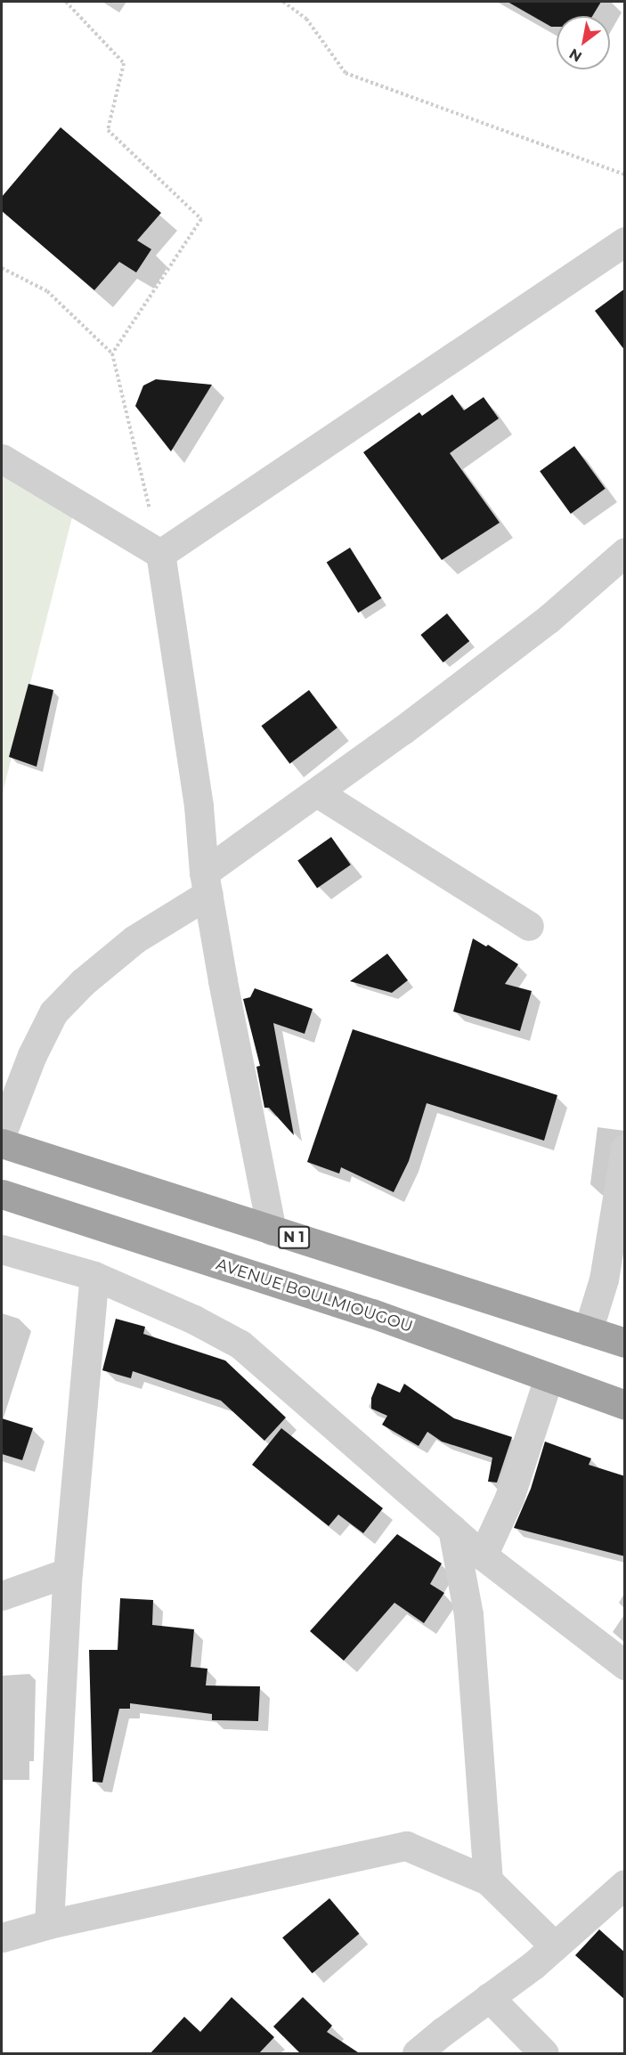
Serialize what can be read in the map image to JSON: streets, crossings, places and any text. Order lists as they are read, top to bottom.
{
  "streets": {
    "highway": ["N 1", "AVENUE BOULMIOUGOU"]
  },
  "north": "bottom left"
}
